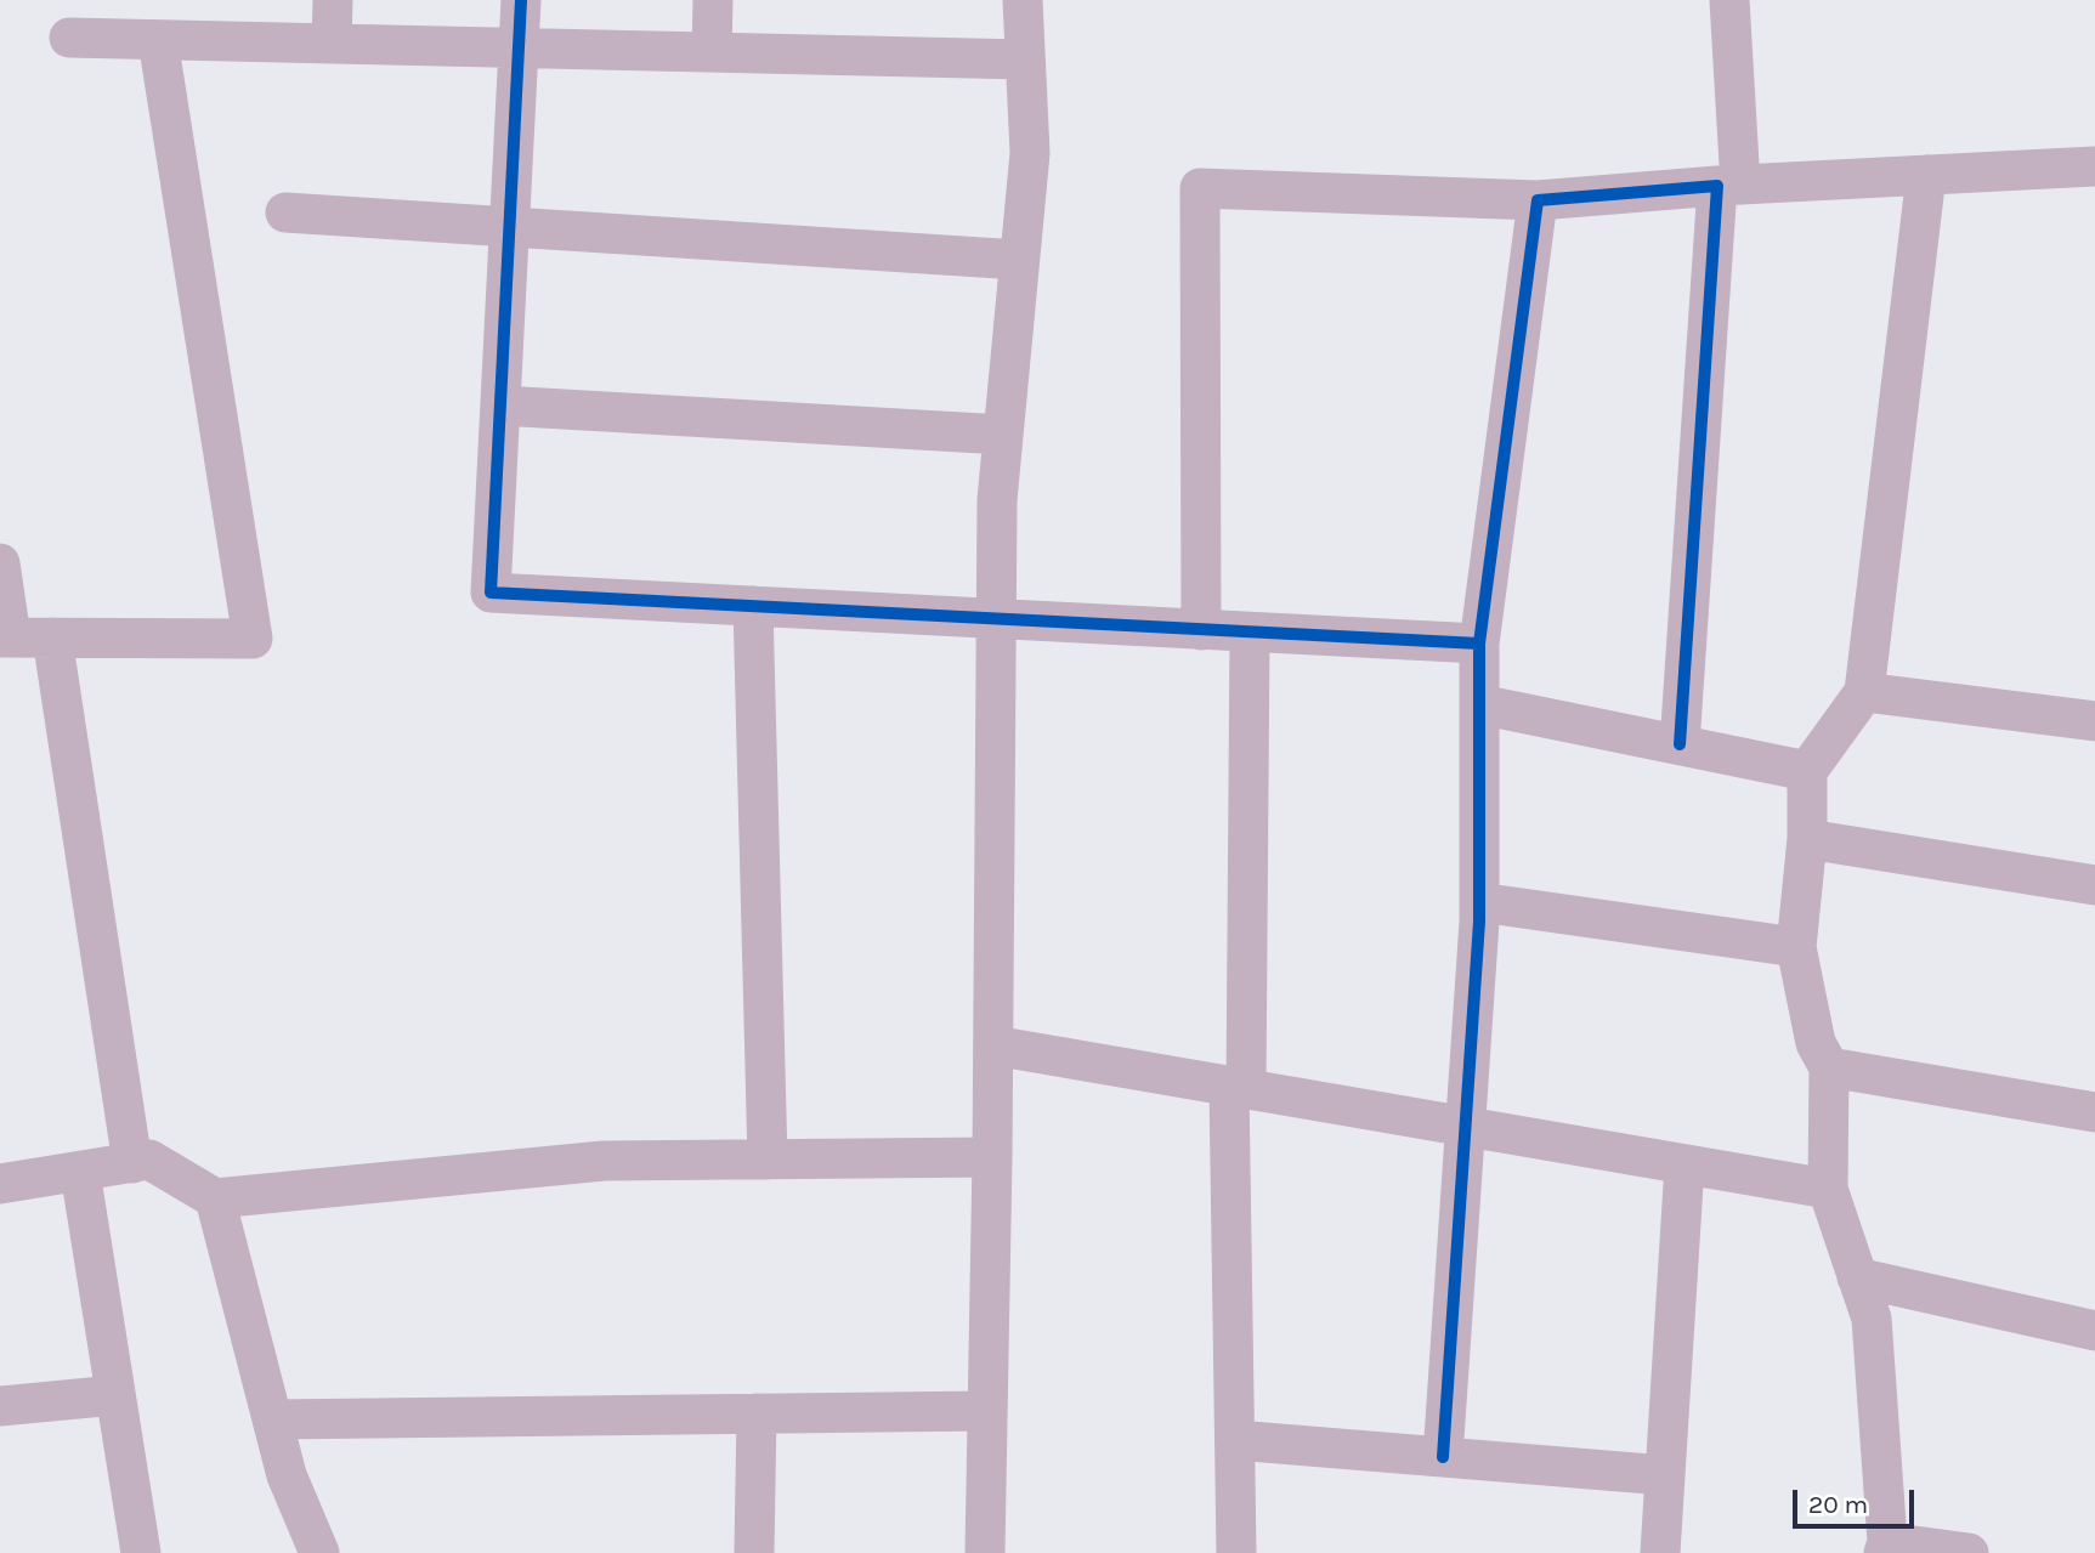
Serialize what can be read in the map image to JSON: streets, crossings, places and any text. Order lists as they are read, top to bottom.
{
  "scale_bar": "20 m"
}
